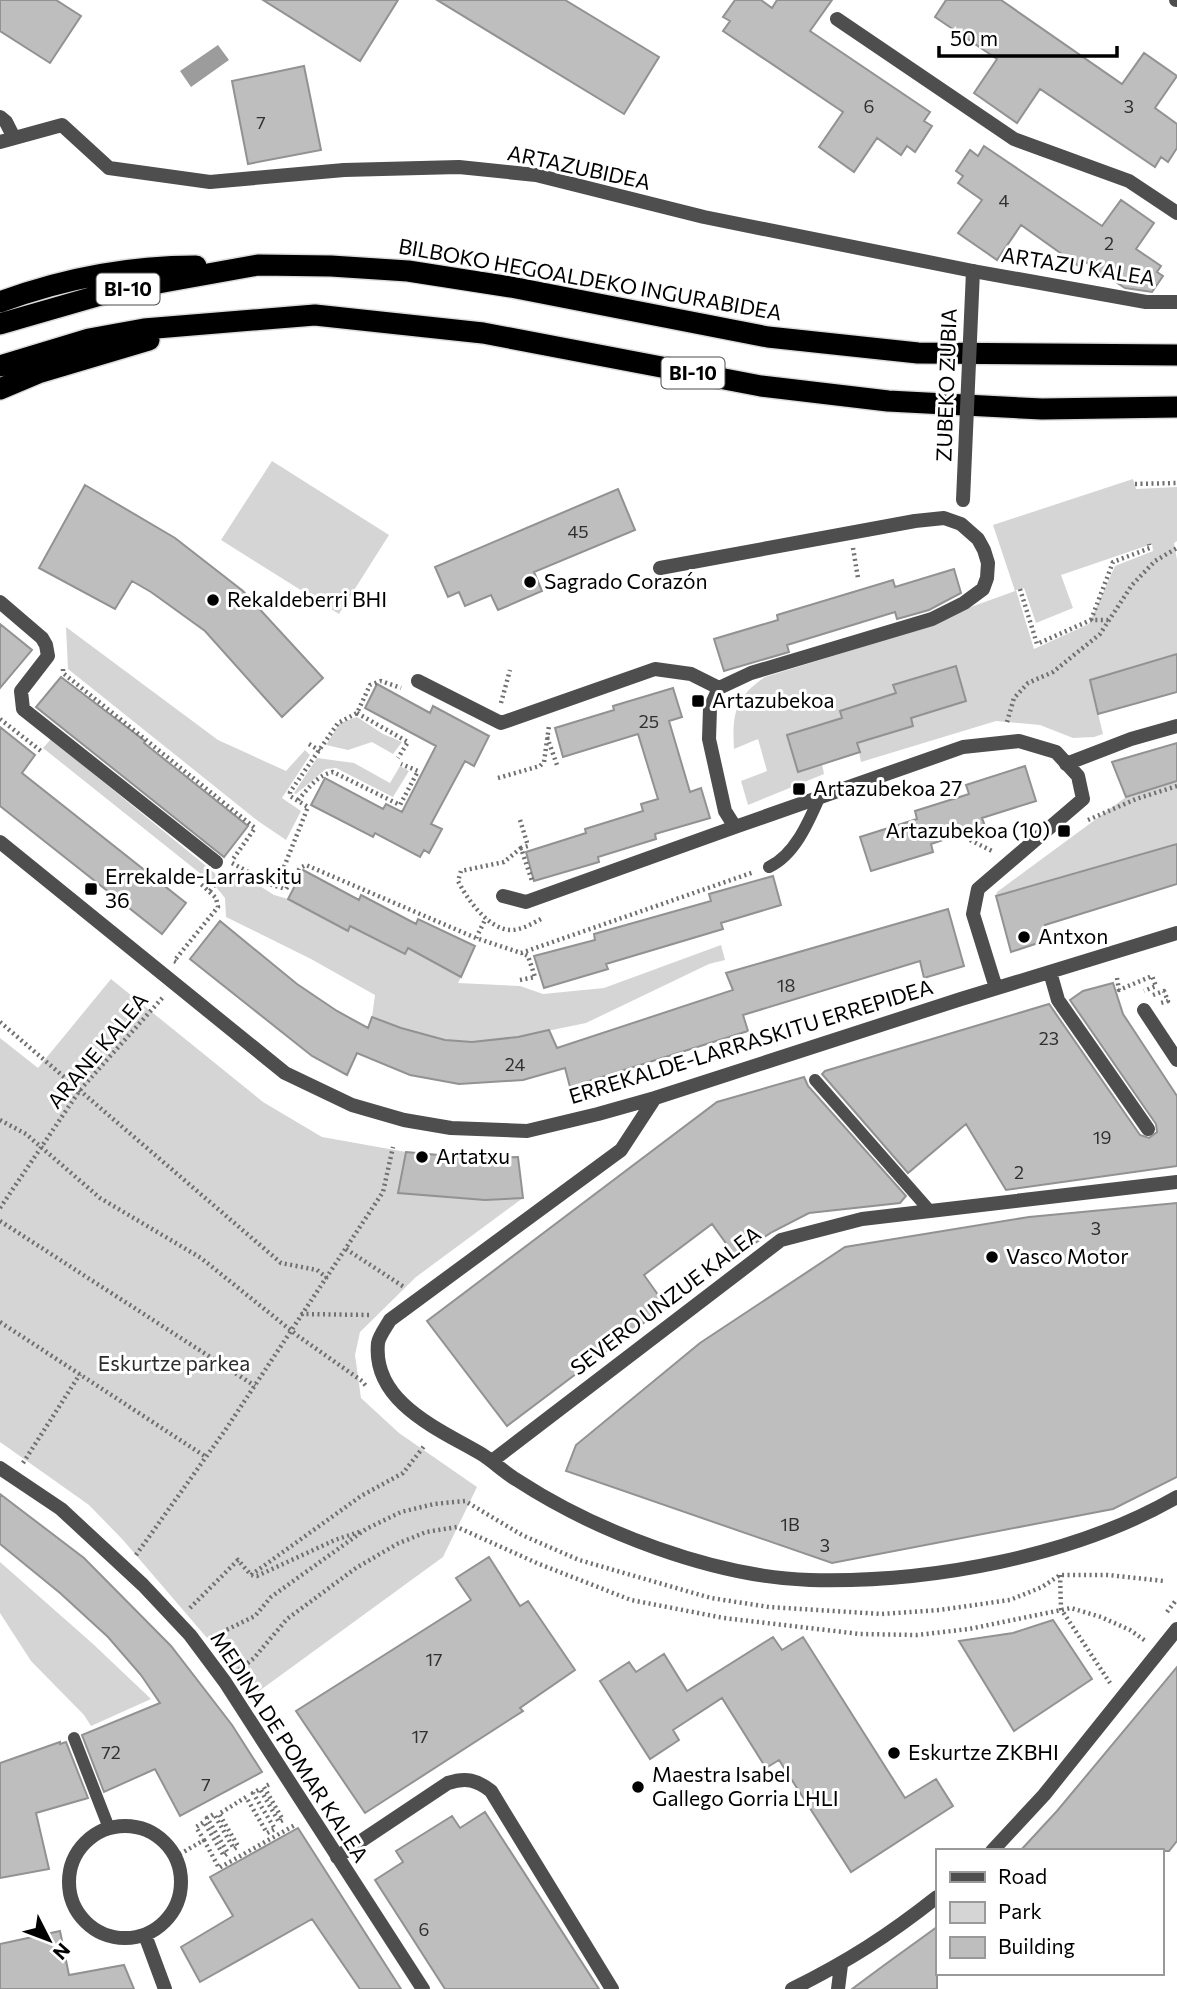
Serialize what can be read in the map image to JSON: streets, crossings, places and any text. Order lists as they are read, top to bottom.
{
  "streets": {
    "highway": ["BILBOKO HEGOALDEKO INGURABIDEA", "BI-10"],
    "street": [
      "ARTAZUBIDEA",
      "ARTAZU KALEA",
      "ZUBEKO ZUBIA",
      "ERREKALDE-LARRASKITU ERREPIDEA",
      "SEVERO UNZUE KALEA",
      "MEDINA DE POMAR KALEA"
    ],
    "path": ["ARANE KALEA"]
  },
  "crossings": [
    ["ARTAZUBIDEA", "ARTAZU KALEA"],
    ["ARTAZUBIDEA", "ZUBEKO ZUBIA"],
    ["ARTAZU KALEA", "ZUBEKO ZUBIA"],
    ["ERREKALDE-LARRASKITU ERREPIDEA", "ARANE KALEA"]
  ],
  "parks": ["Eskurtze parkea"],
  "places": {
    "other": [
      "Sagrado Corazón",
      "Rekaldeberri BHI",
      "Antxon",
      "Artatxu",
      "Vasco Motor",
      "Eskurtze ZKBHI",
      "Maestra Isabel Gallego Gorria LHLI"
    ],
    "transit": [
      "Artazubekoa",
      "Artazubekoa 27",
      "Artazubekoa (10)",
      "Errekalde-Larraskitu 36"
    ]
  },
  "house_numbers": [
    "6",
    "3",
    "7",
    "4",
    "2",
    "45",
    "25",
    "18",
    "23",
    "24",
    "19",
    "2",
    "3",
    "1B",
    "3",
    "17",
    "17",
    "72",
    "7",
    "6"
  ],
  "legend": ["Road", "Park", "Building"],
  "scale_bar": "50 m",
  "north": "bottom right"
}
